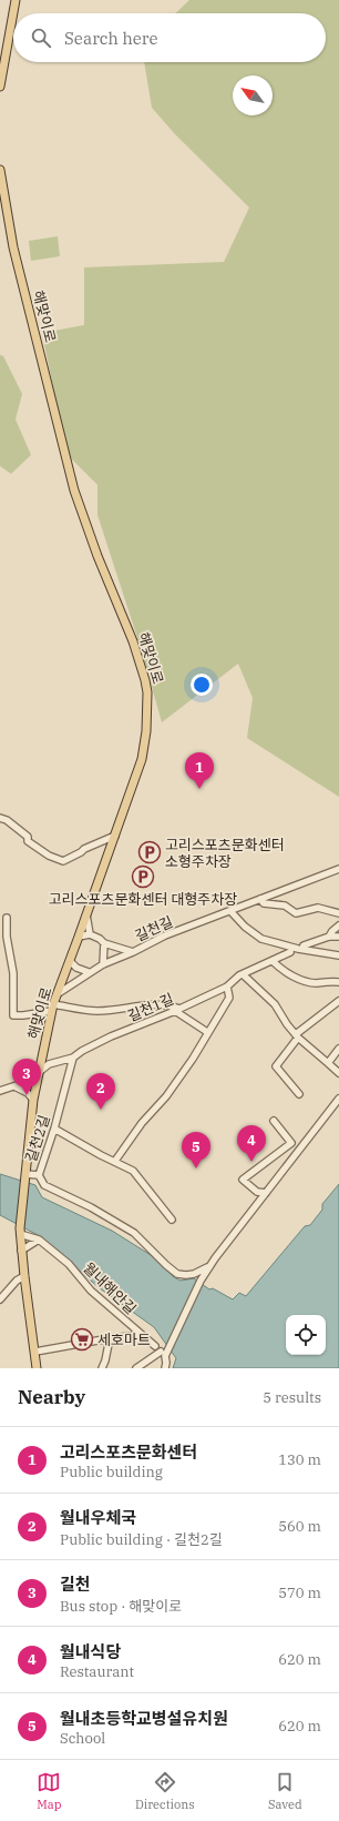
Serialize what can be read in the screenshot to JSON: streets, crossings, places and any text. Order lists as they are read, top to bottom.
{
  "streets": {
    "main road": ["해맞이로"],
    "street": [
      "길천길",
      "길천1길",
      "길천2길",
      "월내해안길"
    ]
  },
  "crossings": [
    ["해맞이로", "길천길"],
    ["해맞이로", "길천1길"],
    ["길천1길", "길천2길"]
  ],
  "places": {
    "parking": ["고리스포츠문화센터 소형주차장", "고리스포츠문화센터 대형주차장"],
    "supermarket": ["세호마트"]
  },
  "north": "top left",
  "page": {
    "search": "Search here",
    "pins": [
      "1",
      "3",
      "2",
      "4",
      "5"
    ],
    "heading": ["Nearby", "5 results"],
    "list": [
      {
        "mark": "1",
        "name": "고리스포츠문화센터",
        "note": "Public building",
        "value": "130 m"
      },
      {
        "mark": "2",
        "name": "월내우체국",
        "note": "Public building · 길천2길",
        "value": "560 m"
      },
      {
        "mark": "3",
        "name": "길천",
        "note": "Bus stop · 해맞이로",
        "value": "570 m"
      },
      {
        "mark": "4",
        "name": "월내식당",
        "note": "Restaurant",
        "value": "620 m"
      },
      {
        "mark": "5",
        "name": "월내초등학교병설유치원",
        "note": "School",
        "value": "620 m"
      }
    ],
    "nav": ["Map", "Directions", "Saved"]
  }
}
